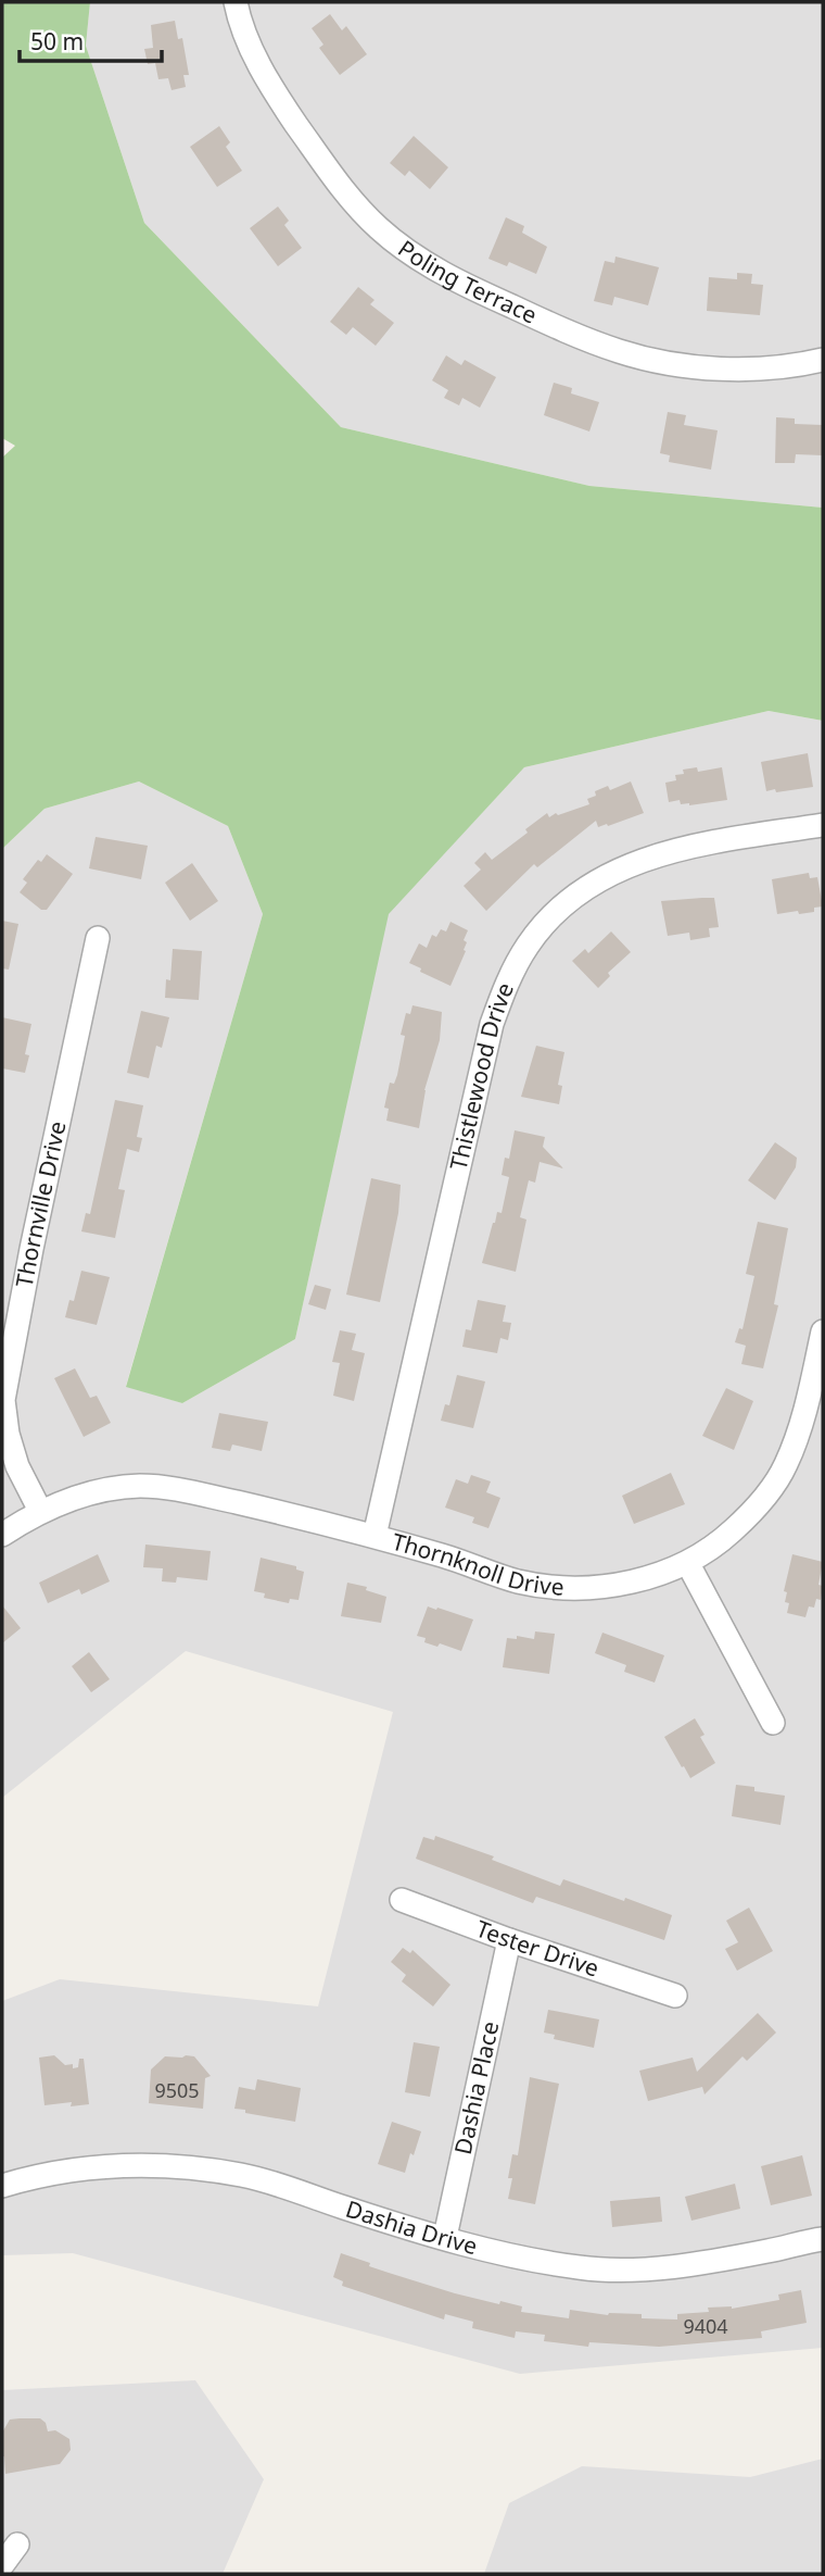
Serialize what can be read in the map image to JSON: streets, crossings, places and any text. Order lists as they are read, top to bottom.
{
  "streets": {
    "street": [
      "Poling Terrace",
      "Thistlewood Drive",
      "Thornville Drive",
      "Thornknoll Drive",
      "Tester Drive",
      "Dashia Place",
      "Dashia Drive"
    ]
  },
  "crossings": [
    ["Thistlewood Drive", "Thornknoll Drive"],
    ["Thornville Drive", "Thornknoll Drive"],
    ["Tester Drive", "Dashia Place"],
    ["Dashia Place", "Dashia Drive"]
  ],
  "house_numbers": ["9505", "9404"],
  "scale_bar": "50 m"
}
